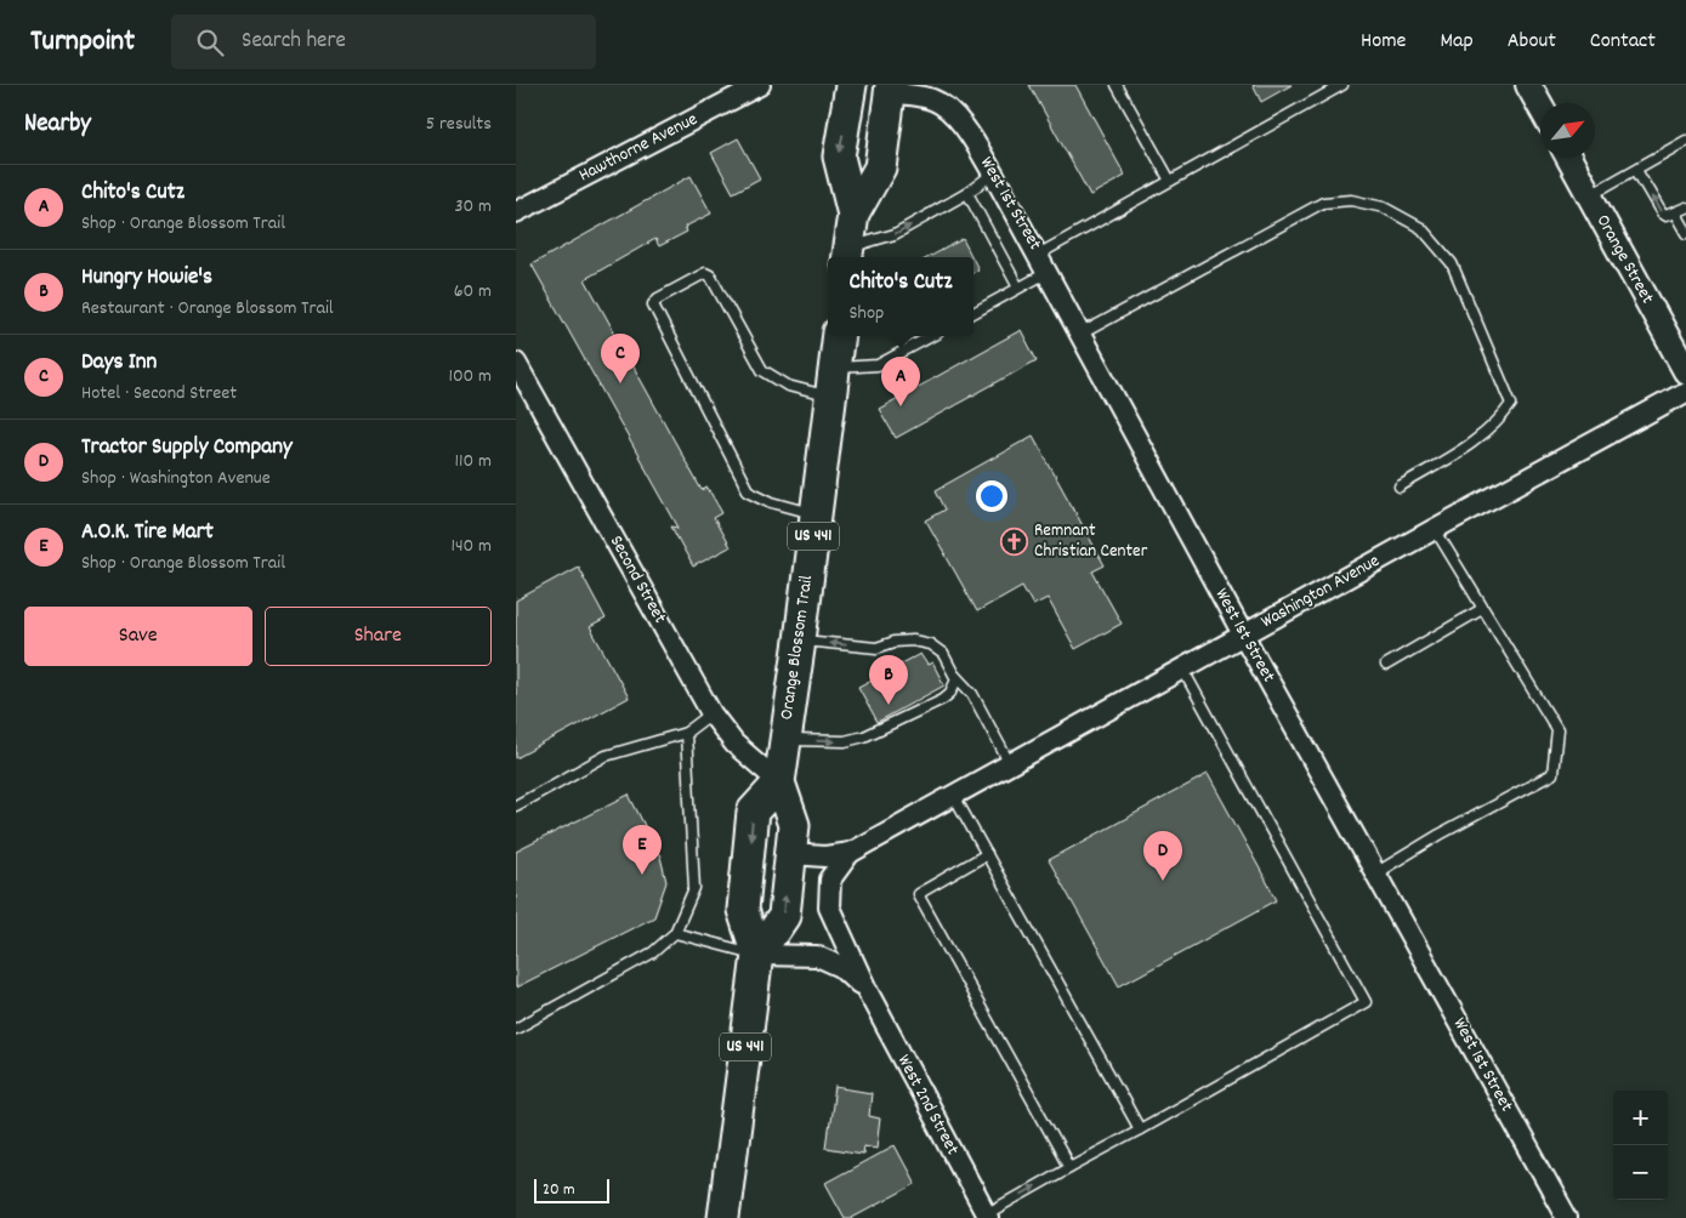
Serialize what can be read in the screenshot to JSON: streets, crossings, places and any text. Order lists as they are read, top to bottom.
{
  "streets": {
    "main road": ["US 441", "Orange Blossom Trail"],
    "street": [
      "Hawthorne Avenue",
      "West 1st Street",
      "Orange Street",
      "Second Street",
      "Washington Avenue",
      "West 2nd Street"
    ]
  },
  "crossings": [
    ["West 1st Street", "Washington Avenue"],
    ["Second Street", "Orange Blossom Trail"],
    ["Washington Avenue", "Orange Blossom Trail"],
    ["Washington Avenue", "West 2nd Street"],
    ["Orange Blossom Trail", "West 2nd Street"]
  ],
  "places": {
    "church": ["Remnant Christian Center"]
  },
  "scale_bar": "20 m",
  "north": "top right",
  "page": {
    "header": "Turnpoint",
    "search": "Search here",
    "nav": [
      "Home",
      "Map",
      "About",
      "Contact"
    ],
    "heading": ["Nearby", "5 results"],
    "list": [
      {
        "mark": "A",
        "name": "Chito's Cutz",
        "note": "Shop · Orange Blossom Trail",
        "value": "30 m"
      },
      {
        "mark": "B",
        "name": "Hungry Howie's",
        "note": "Restaurant · Orange Blossom Trail",
        "value": "60 m"
      },
      {
        "mark": "C",
        "name": "Days Inn",
        "note": "Hotel · Second Street",
        "value": "100 m"
      },
      {
        "mark": "D",
        "name": "Tractor Supply Company",
        "note": "Shop · Washington Avenue",
        "value": "110 m"
      },
      {
        "mark": "E",
        "name": "A.O.K. Tire Mart",
        "note": "Shop · Orange Blossom Trail",
        "value": "140 m"
      }
    ],
    "popup": ["Chito's Cutz", "Shop"],
    "pins": [
      "C",
      "A",
      "B",
      "E",
      "D"
    ],
    "buttons": ["Save", "Share"],
    "map_buttons": ["+", "−"],
    "scale": "20 m"
  }
}
